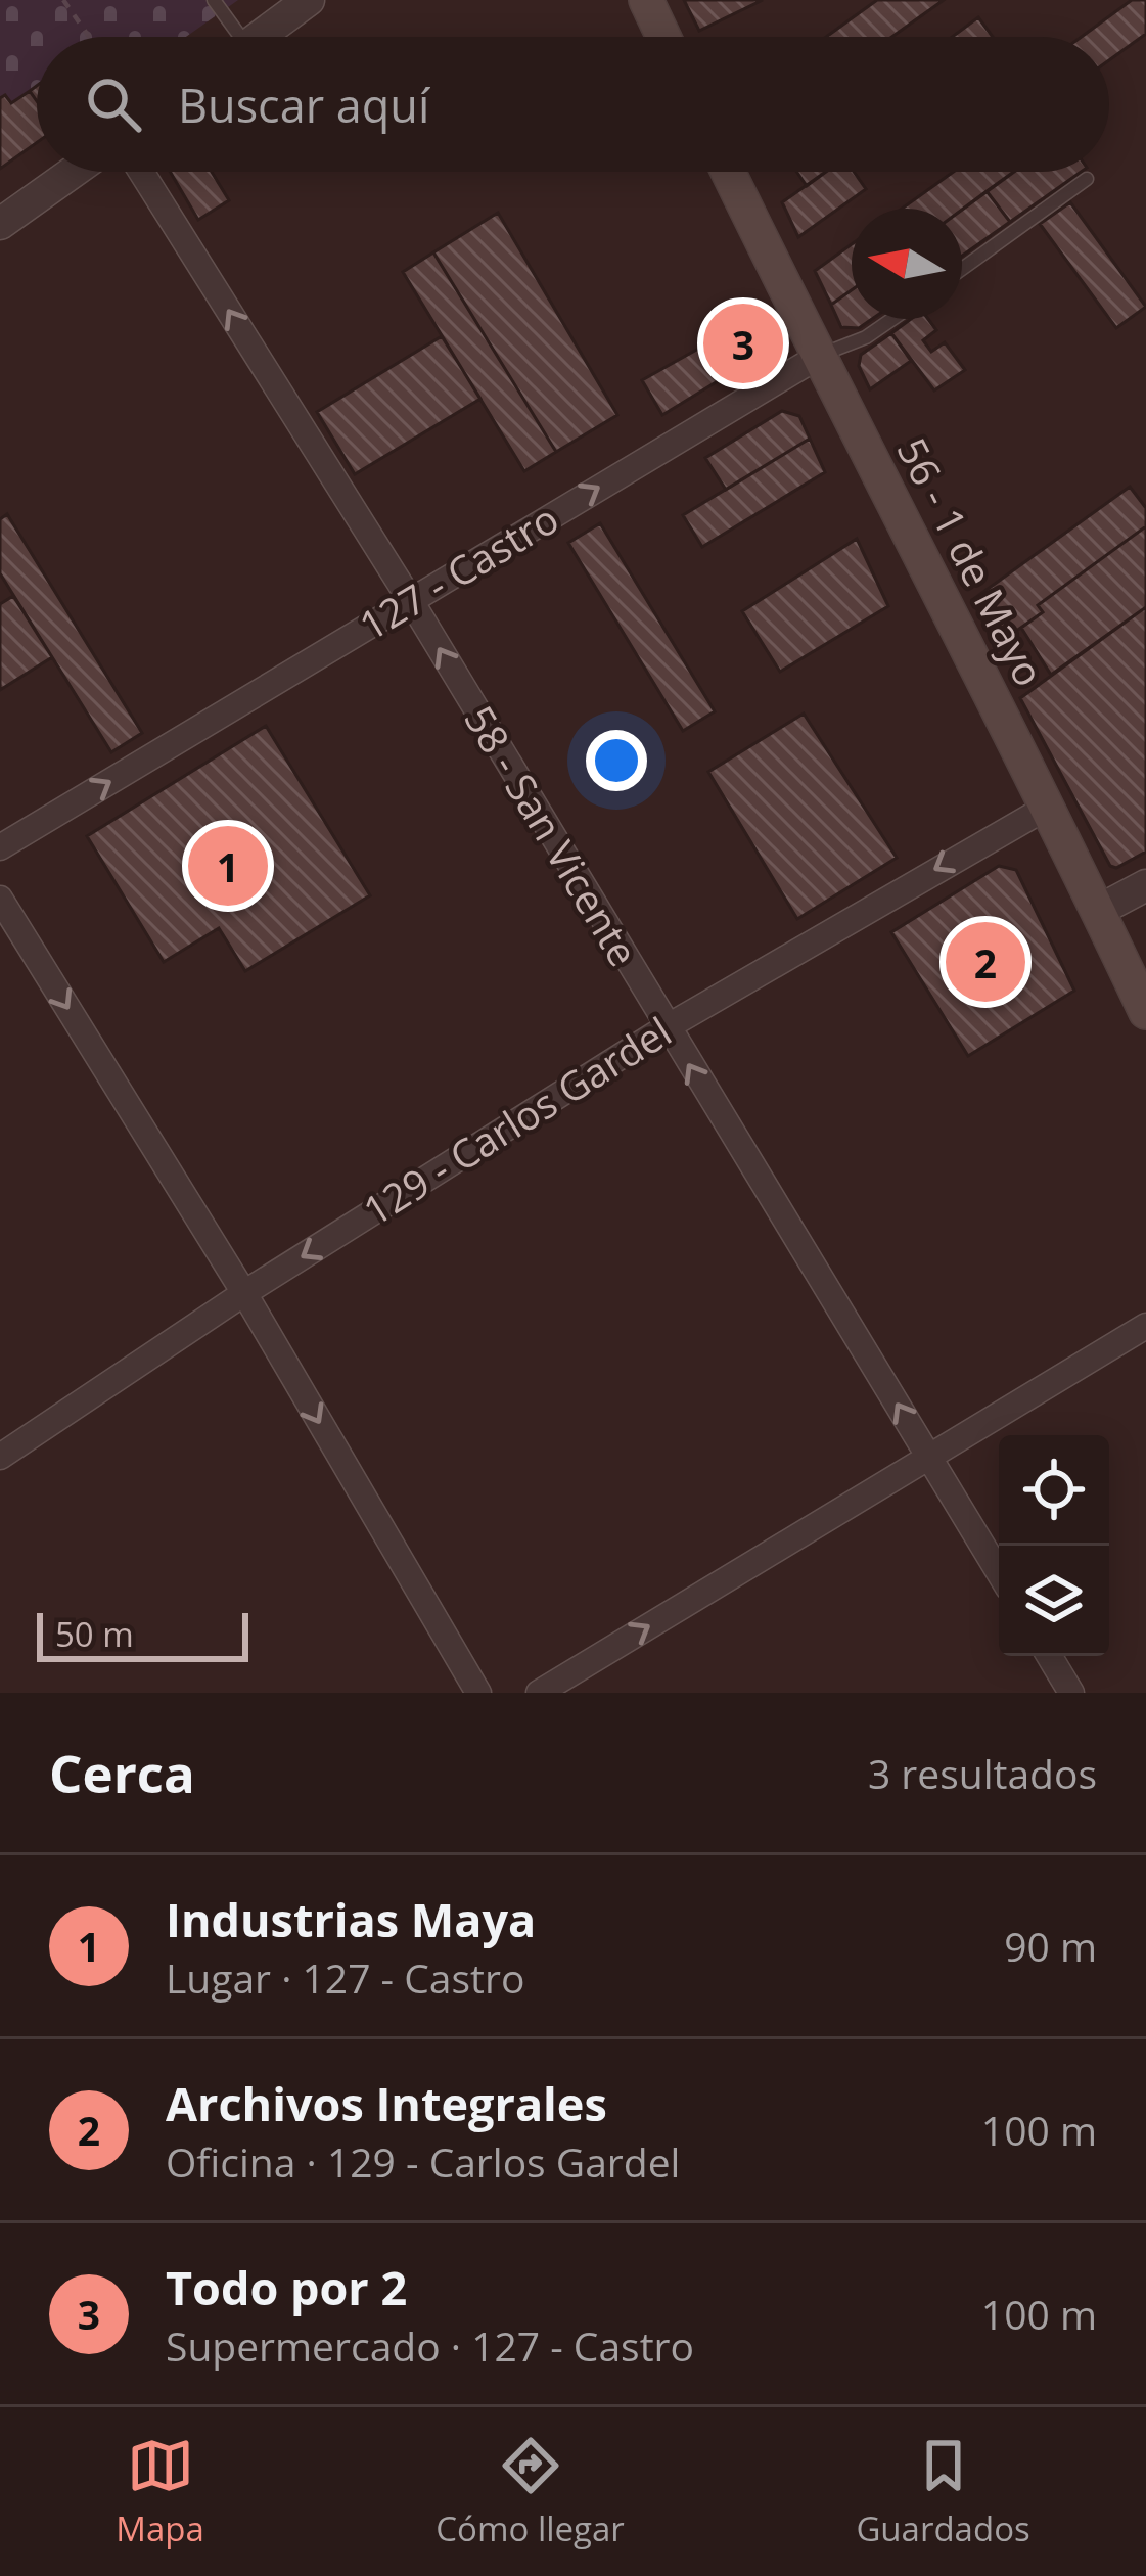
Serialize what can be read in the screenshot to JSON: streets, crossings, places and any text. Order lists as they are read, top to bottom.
{
  "streets": {
    "main road": ["56 - 1 de Mayo"],
    "street": ["127 - Castro", "58 - San Vicente", "129 - Carlos Gardel"]
  },
  "crossings": [
    ["56 - 1 de Mayo", "127 - Castro"],
    ["56 - 1 de Mayo", "129 - Carlos Gardel"],
    ["127 - Castro", "58 - San Vicente"],
    ["58 - San Vicente", "129 - Carlos Gardel"]
  ],
  "one_way": ["127 - Castro", "58 - San Vicente", "129 - Carlos Gardel"],
  "scale_bar": "50 m",
  "north": "left",
  "page": {
    "search": "Buscar aquí",
    "pins": ["3", "1", "2"],
    "scale": "50 m",
    "heading": ["Cerca", "3 resultados"],
    "list": [
      {
        "mark": "1",
        "name": "Industrias Maya",
        "note": "Lugar · 127 - Castro",
        "value": "90 m"
      },
      {
        "mark": "2",
        "name": "Archivos Integrales",
        "note": "Oficina · 129 - Carlos Gardel",
        "value": "100 m"
      },
      {
        "mark": "3",
        "name": "Todo por 2",
        "note": "Supermercado · 127 - Castro",
        "value": "100 m"
      }
    ],
    "nav": ["Mapa", "Cómo llegar", "Guardados"]
  }
}
